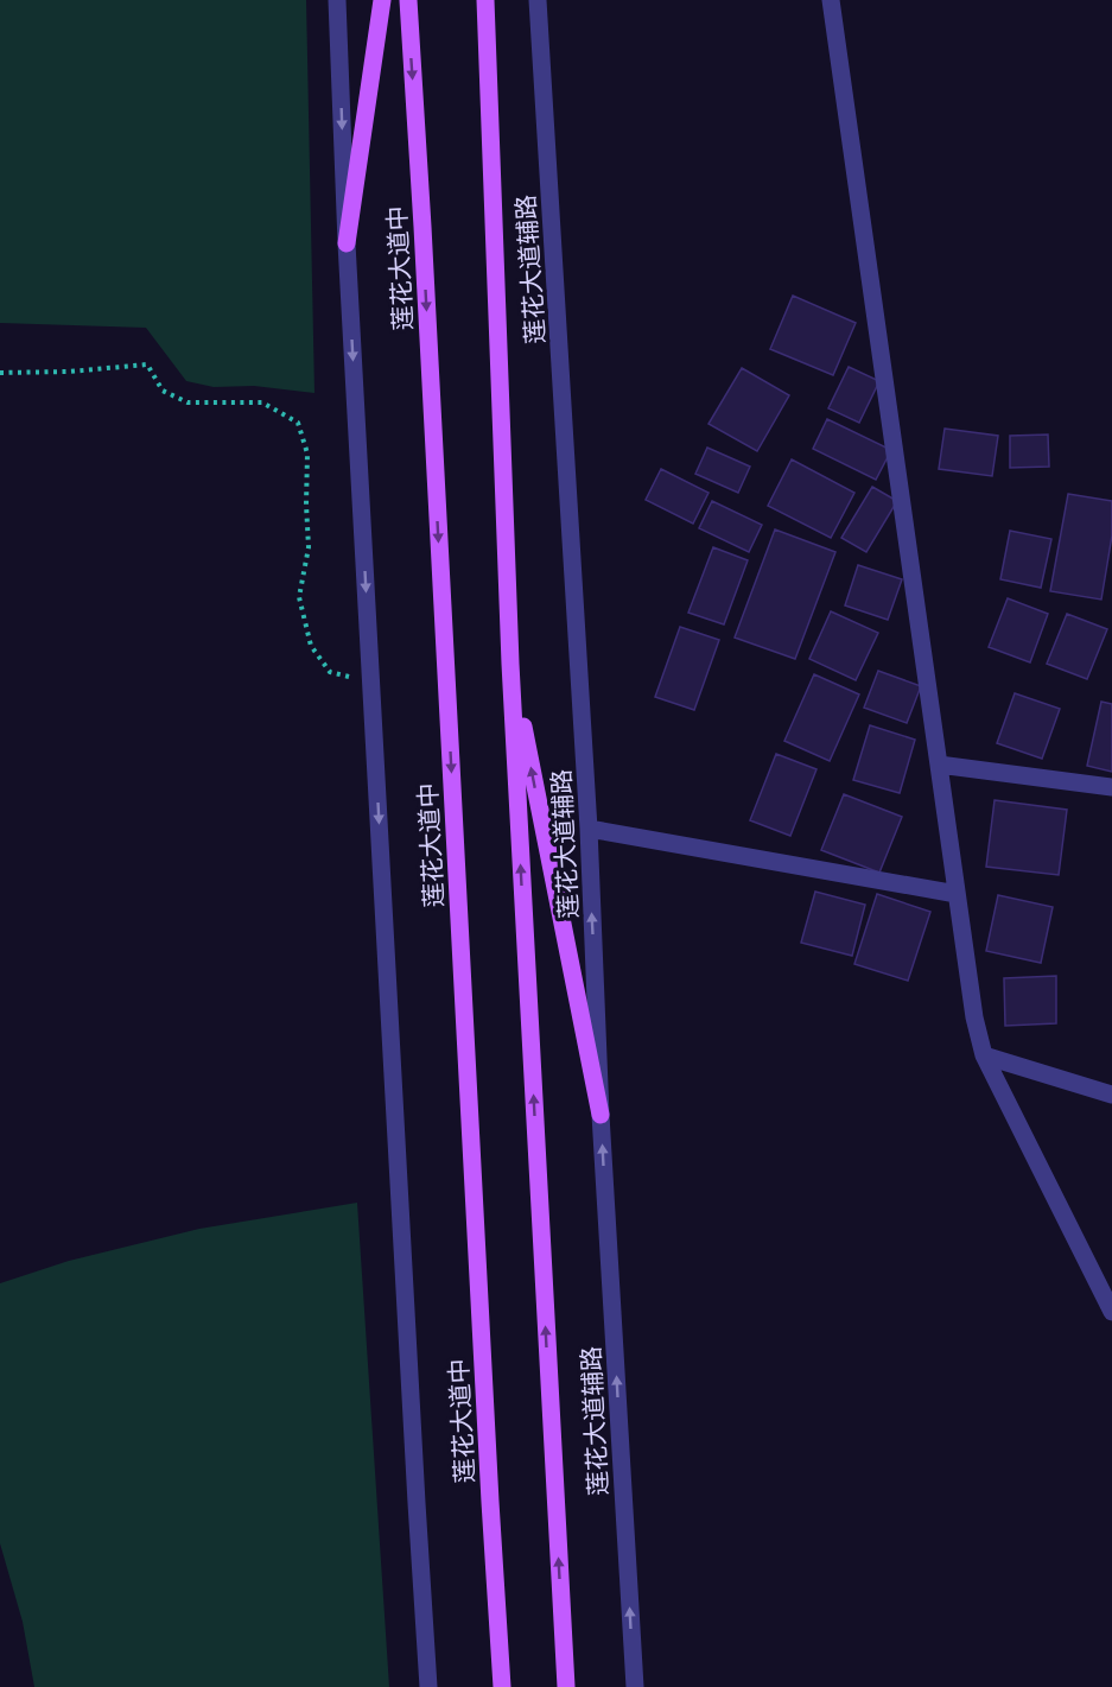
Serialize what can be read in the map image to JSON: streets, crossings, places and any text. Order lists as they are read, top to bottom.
{
  "streets": {
    "main road": ["莲花大道中"],
    "street": ["莲花大道辅路"]
  },
  "one_way": ["莲花大道辅路"]
}
